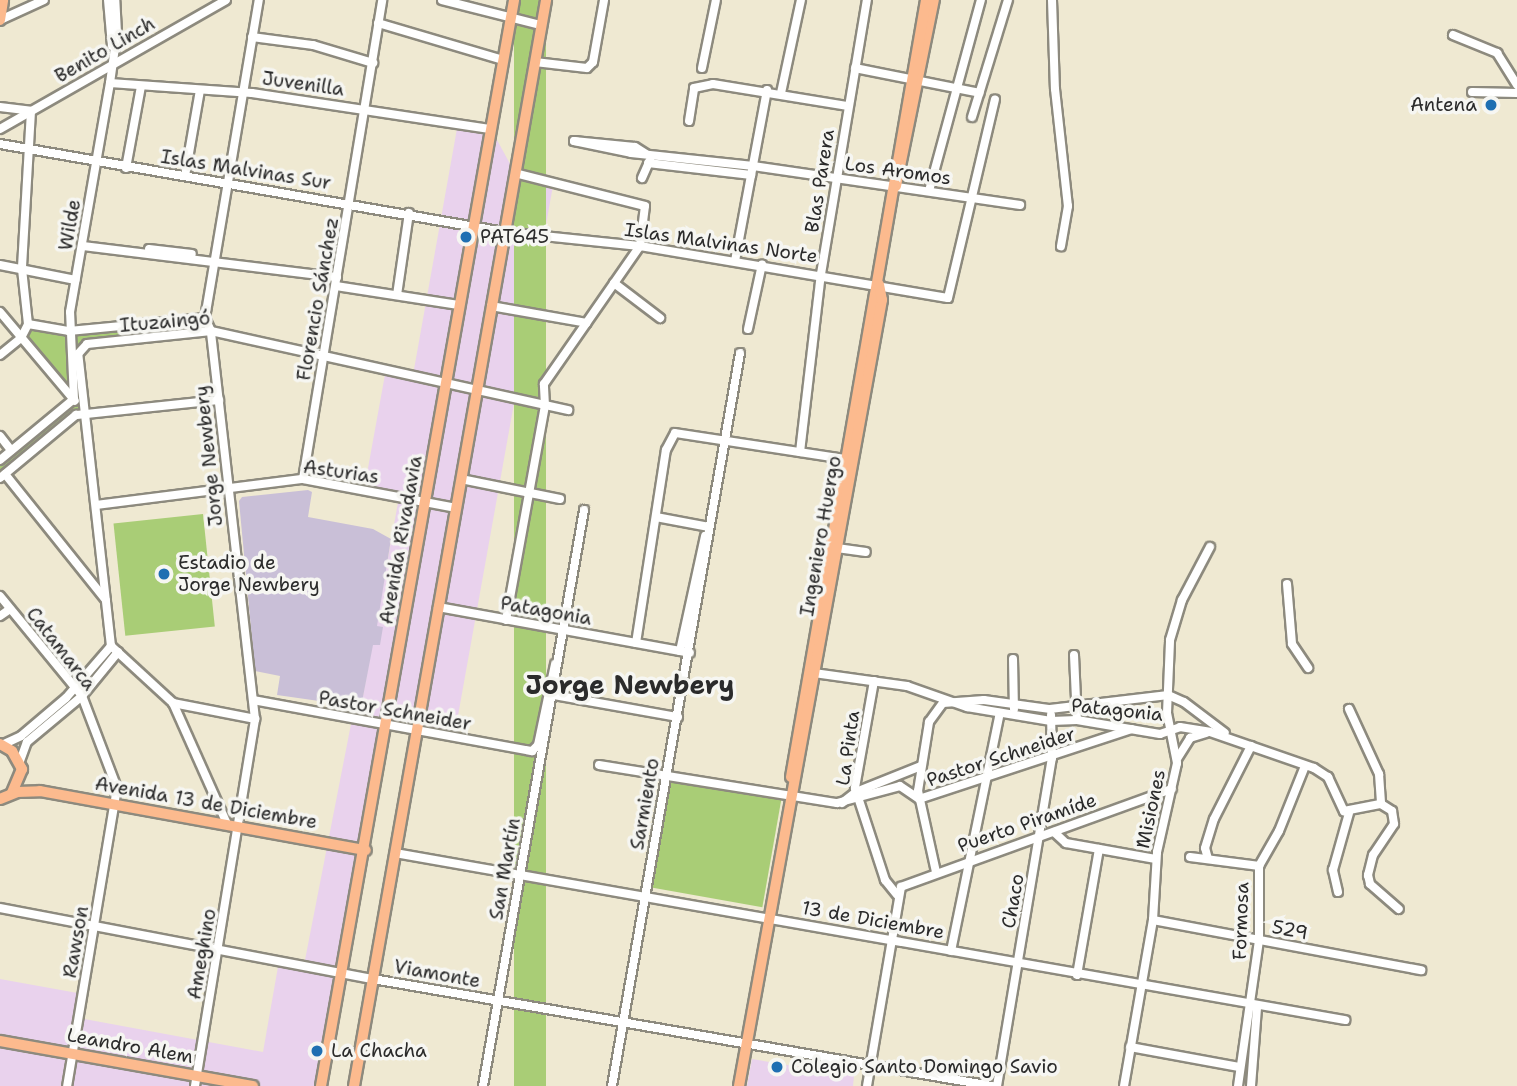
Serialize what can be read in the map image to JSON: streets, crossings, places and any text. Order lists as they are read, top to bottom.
{
  "streets": {
    "main road": [
      "Ingeniero Huergo",
      "Avenida Rivadavia",
      "Avenida 13 de Diciembre",
      "Leandro Alem"
    ],
    "street": [
      "Benito Linch",
      "Juvenilla",
      "Islas Malvinas Sur",
      "Los Aromos",
      "Blas Parera",
      "Wilde",
      "Islas Malvinas Norte",
      "Florencio Sánchez",
      "Ituzaingó",
      "Jorge Newbery",
      "Asturias",
      "Patagonia",
      "Catamarca",
      "Pastor Schneider",
      "La Pinta",
      "Sarmiento",
      "Misiones",
      "Puerto Piramíde",
      "San Martín",
      "Chaco",
      "13 de Diciembre",
      "Formosa",
      "529",
      "Rawson",
      "Ameghino",
      "Viamonte"
    ]
  },
  "crossings": [
    ["Benito Linch", "Wilde"],
    ["Juvenilla", "Wilde"],
    ["Juvenilla", "Florencio Sánchez"],
    ["Juvenilla", "Avenida Rivadavia"],
    ["Islas Malvinas Sur", "Wilde"],
    ["Islas Malvinas Sur", "Islas Malvinas Norte"],
    ["Islas Malvinas Sur", "Florencio Sánchez"],
    ["Islas Malvinas Sur", "Avenida Rivadavia"],
    ["Los Aromos", "Blas Parera"],
    ["Los Aromos", "Islas Malvinas Norte"],
    ["Los Aromos", "Ingeniero Huergo"],
    ["Blas Parera", "Islas Malvinas Norte"],
    ["Islas Malvinas Norte", "Ingeniero Huergo"],
    ["Florencio Sánchez", "Ituzaingó"],
    ["Florencio Sánchez", "Asturias"],
    ["Ituzaingó", "Jorge Newbery"],
    ["Ituzaingó", "Avenida Rivadavia"],
    ["Jorge Newbery", "Asturias"],
    ["Jorge Newbery", "Pastor Schneider"],
    ["Jorge Newbery", "Avenida 13 de Diciembre"],
    ["Jorge Newbery", "Ameghino"],
    ["Asturias", "Avenida Rivadavia"],
    ["Ingeniero Huergo", "Patagonia"],
    ["Ingeniero Huergo", "Pastor Schneider"],
    ["Ingeniero Huergo", "13 de Diciembre"],
    ["Ingeniero Huergo", "Viamonte"],
    ["Avenida Rivadavia", "Pastor Schneider"],
    ["Avenida Rivadavia", "Avenida 13 de Diciembre"],
    ["Avenida Rivadavia", "Viamonte"],
    ["Patagonia", "Pastor Schneider"],
    ["Patagonia", "La Pinta"],
    ["Patagonia", "Sarmiento"],
    ["Patagonia", "Misiones"],
    ["Patagonia", "San Martín"],
    ["Patagonia", "Chaco"],
    ["Patagonia", "Formosa"],
    ["Catamarca", "Avenida 13 de Diciembre"],
    ["Catamarca", "Rawson"],
    ["Pastor Schneider", "La Pinta"],
    ["Pastor Schneider", "Sarmiento"],
    ["Pastor Schneider", "San Martín"],
    ["Pastor Schneider", "Chaco"],
    ["La Pinta", "Puerto Piramíde"],
    ["Avenida 13 de Diciembre", "Rawson"],
    ["Avenida 13 de Diciembre", "Ameghino"],
    ["Sarmiento", "13 de Diciembre"],
    ["Sarmiento", "Viamonte"],
    ["Misiones", "Puerto Piramíde"],
    ["Misiones", "13 de Diciembre"],
    ["Misiones", "529"],
    ["Puerto Piramíde", "Chaco"],
    ["San Martín", "13 de Diciembre"],
    ["San Martín", "Viamonte"],
    ["Chaco", "13 de Diciembre"],
    ["13 de Diciembre", "Formosa"],
    ["Formosa", "529"],
    ["Rawson", "Viamonte"],
    ["Rawson", "Leandro Alem"],
    ["Ameghino", "Viamonte"],
    ["Ameghino", "Leandro Alem"]
  ],
  "districts": ["Jorge Newbery"],
  "places": [
    "Antena",
    "PAT645",
    "Estadio de Jorge Newbery",
    "La Chacha",
    "Colegio Santo Domingo Savio"
  ]
}
